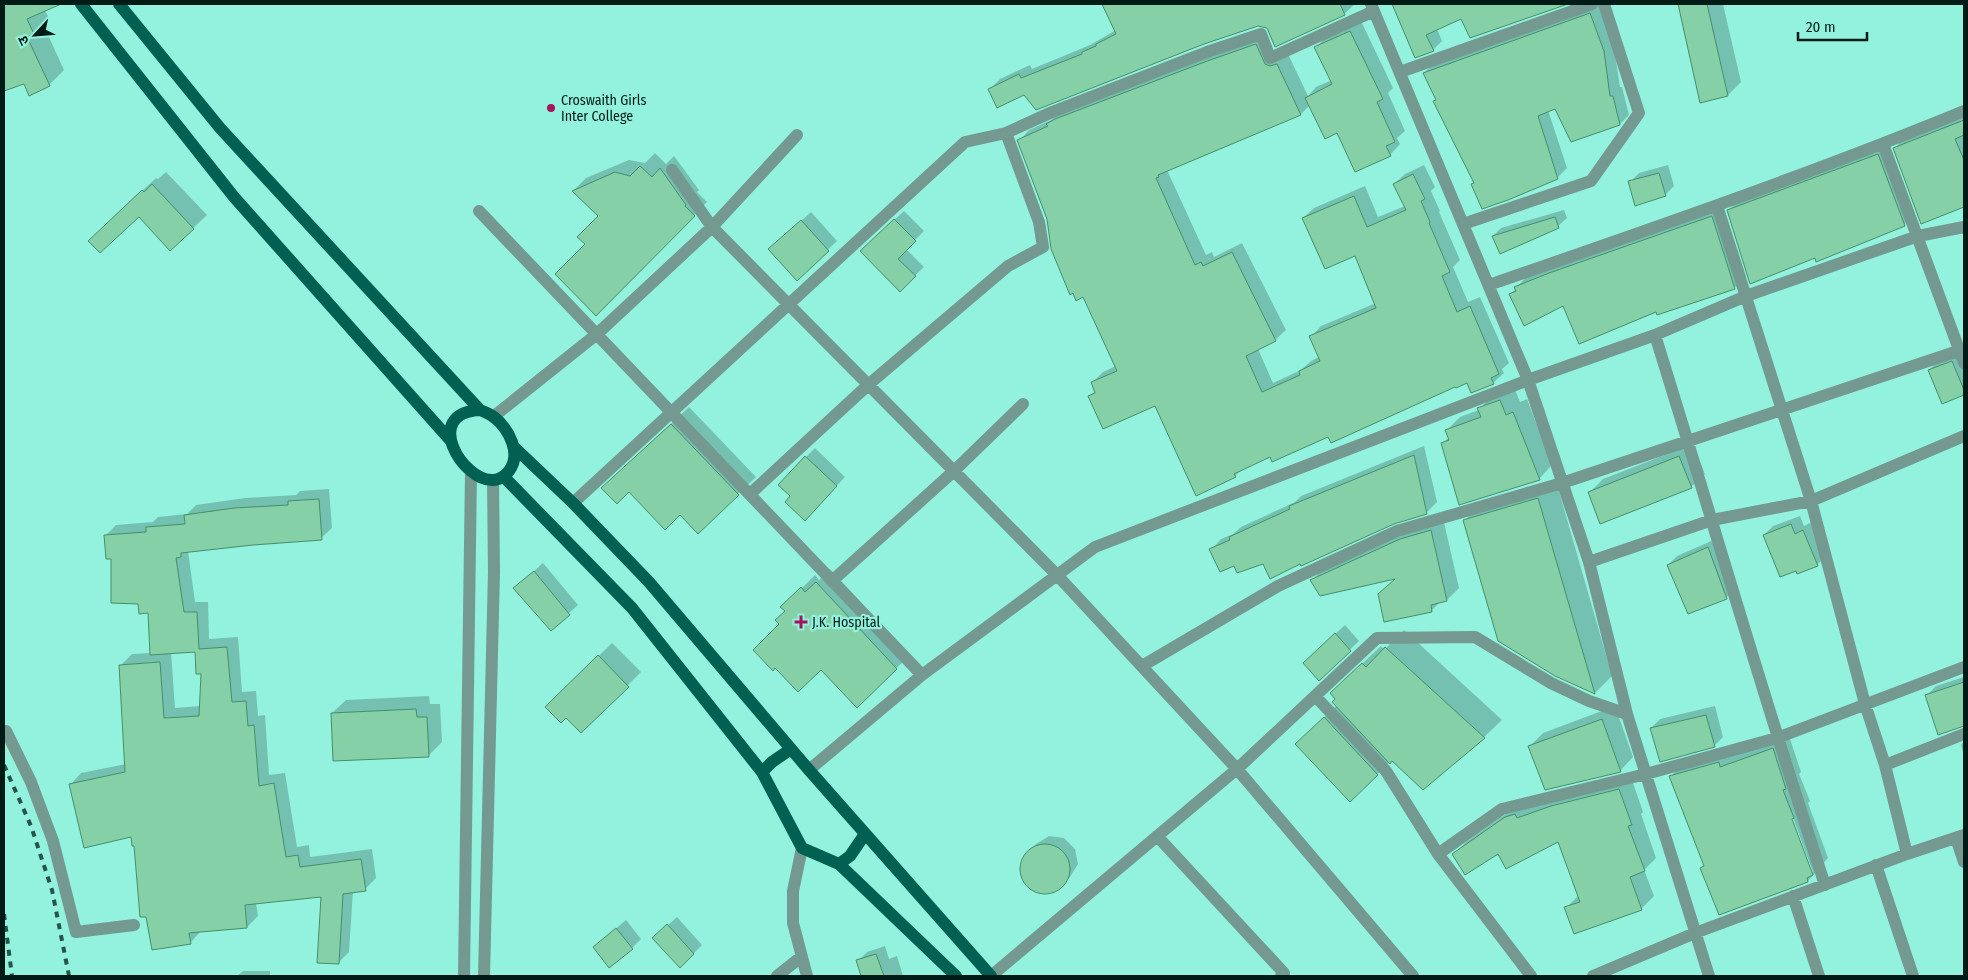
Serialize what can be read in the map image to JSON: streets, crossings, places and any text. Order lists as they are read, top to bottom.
{
  "places": {
    "other": ["Croswaith Girls Inter College"],
    "health": ["J.K. Hospital"]
  },
  "scale_bar": "20 m",
  "north": "bottom left"
}
